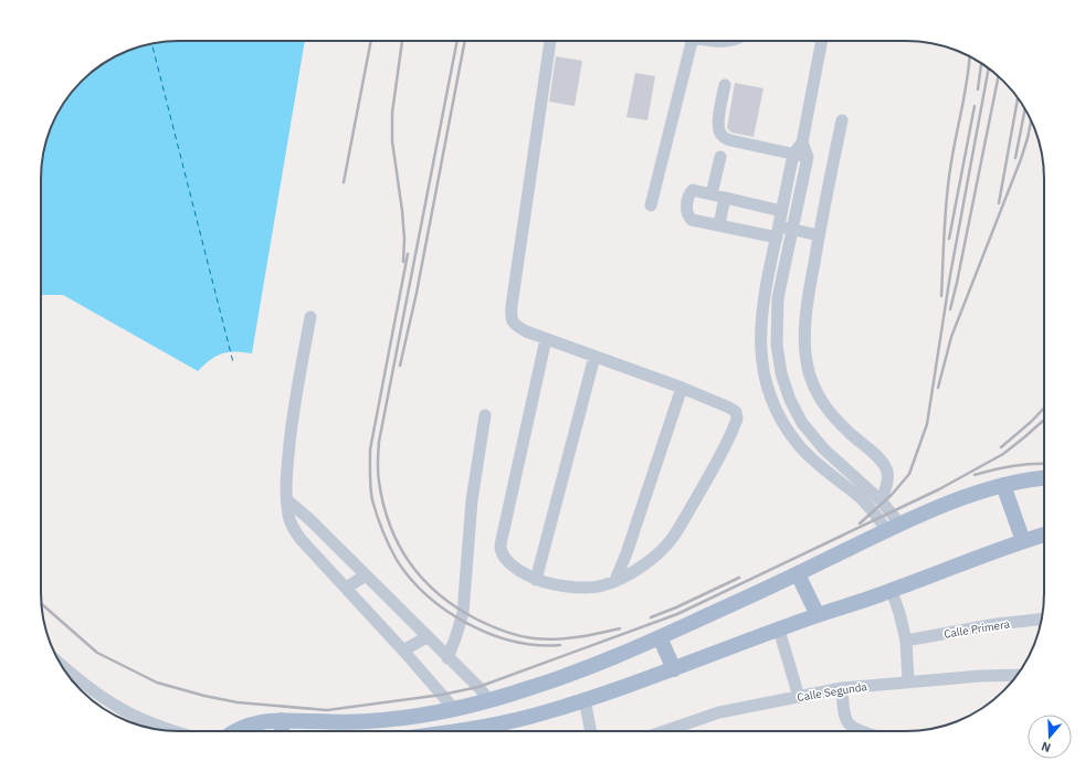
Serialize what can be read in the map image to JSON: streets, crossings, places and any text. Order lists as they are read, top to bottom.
{
  "streets": {
    "street": ["Calle Primera", "Calle Segunda"]
  },
  "north": "bottom"
}
